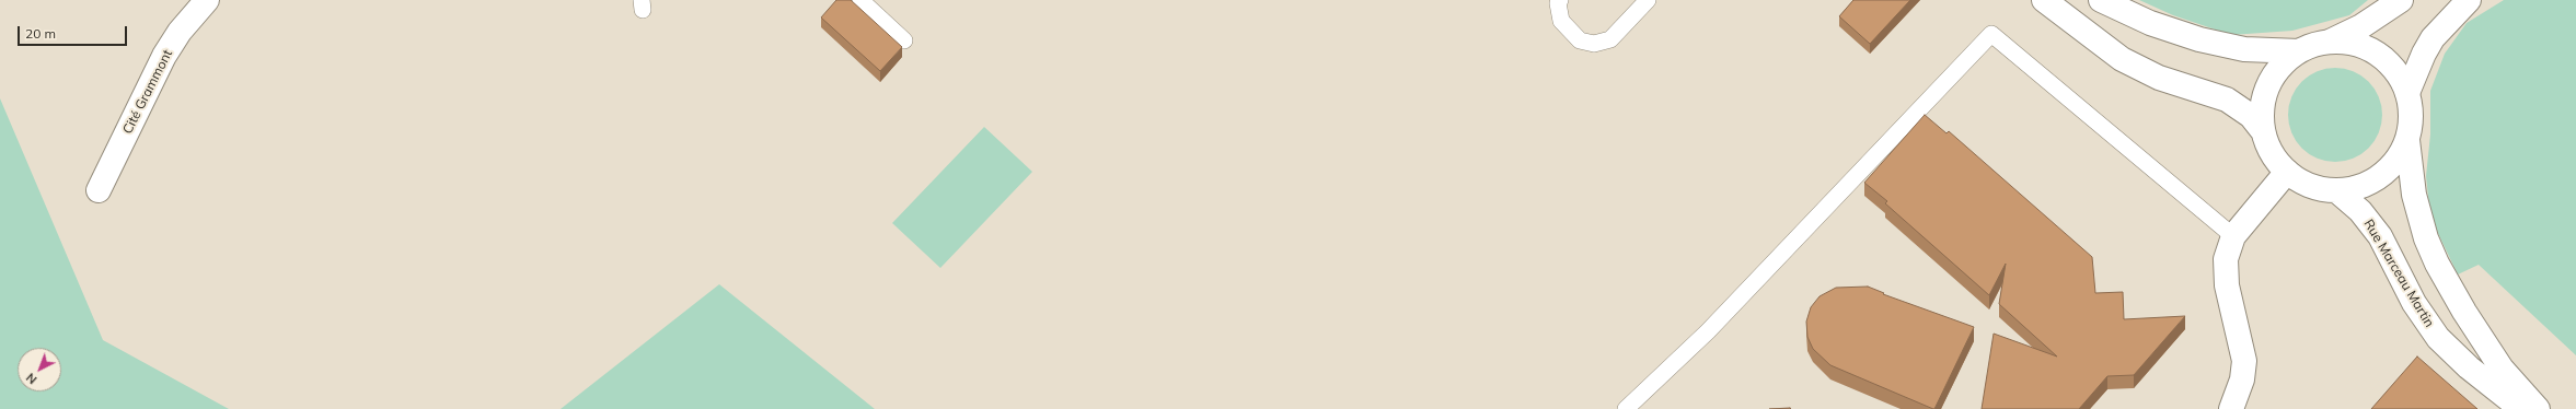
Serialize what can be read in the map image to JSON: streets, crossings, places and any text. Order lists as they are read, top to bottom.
{
  "streets": {
    "main road": ["Cité Grammont", "Rue Marceau Martin"]
  },
  "scale_bar": "20 m",
  "north": "bottom left"
}
